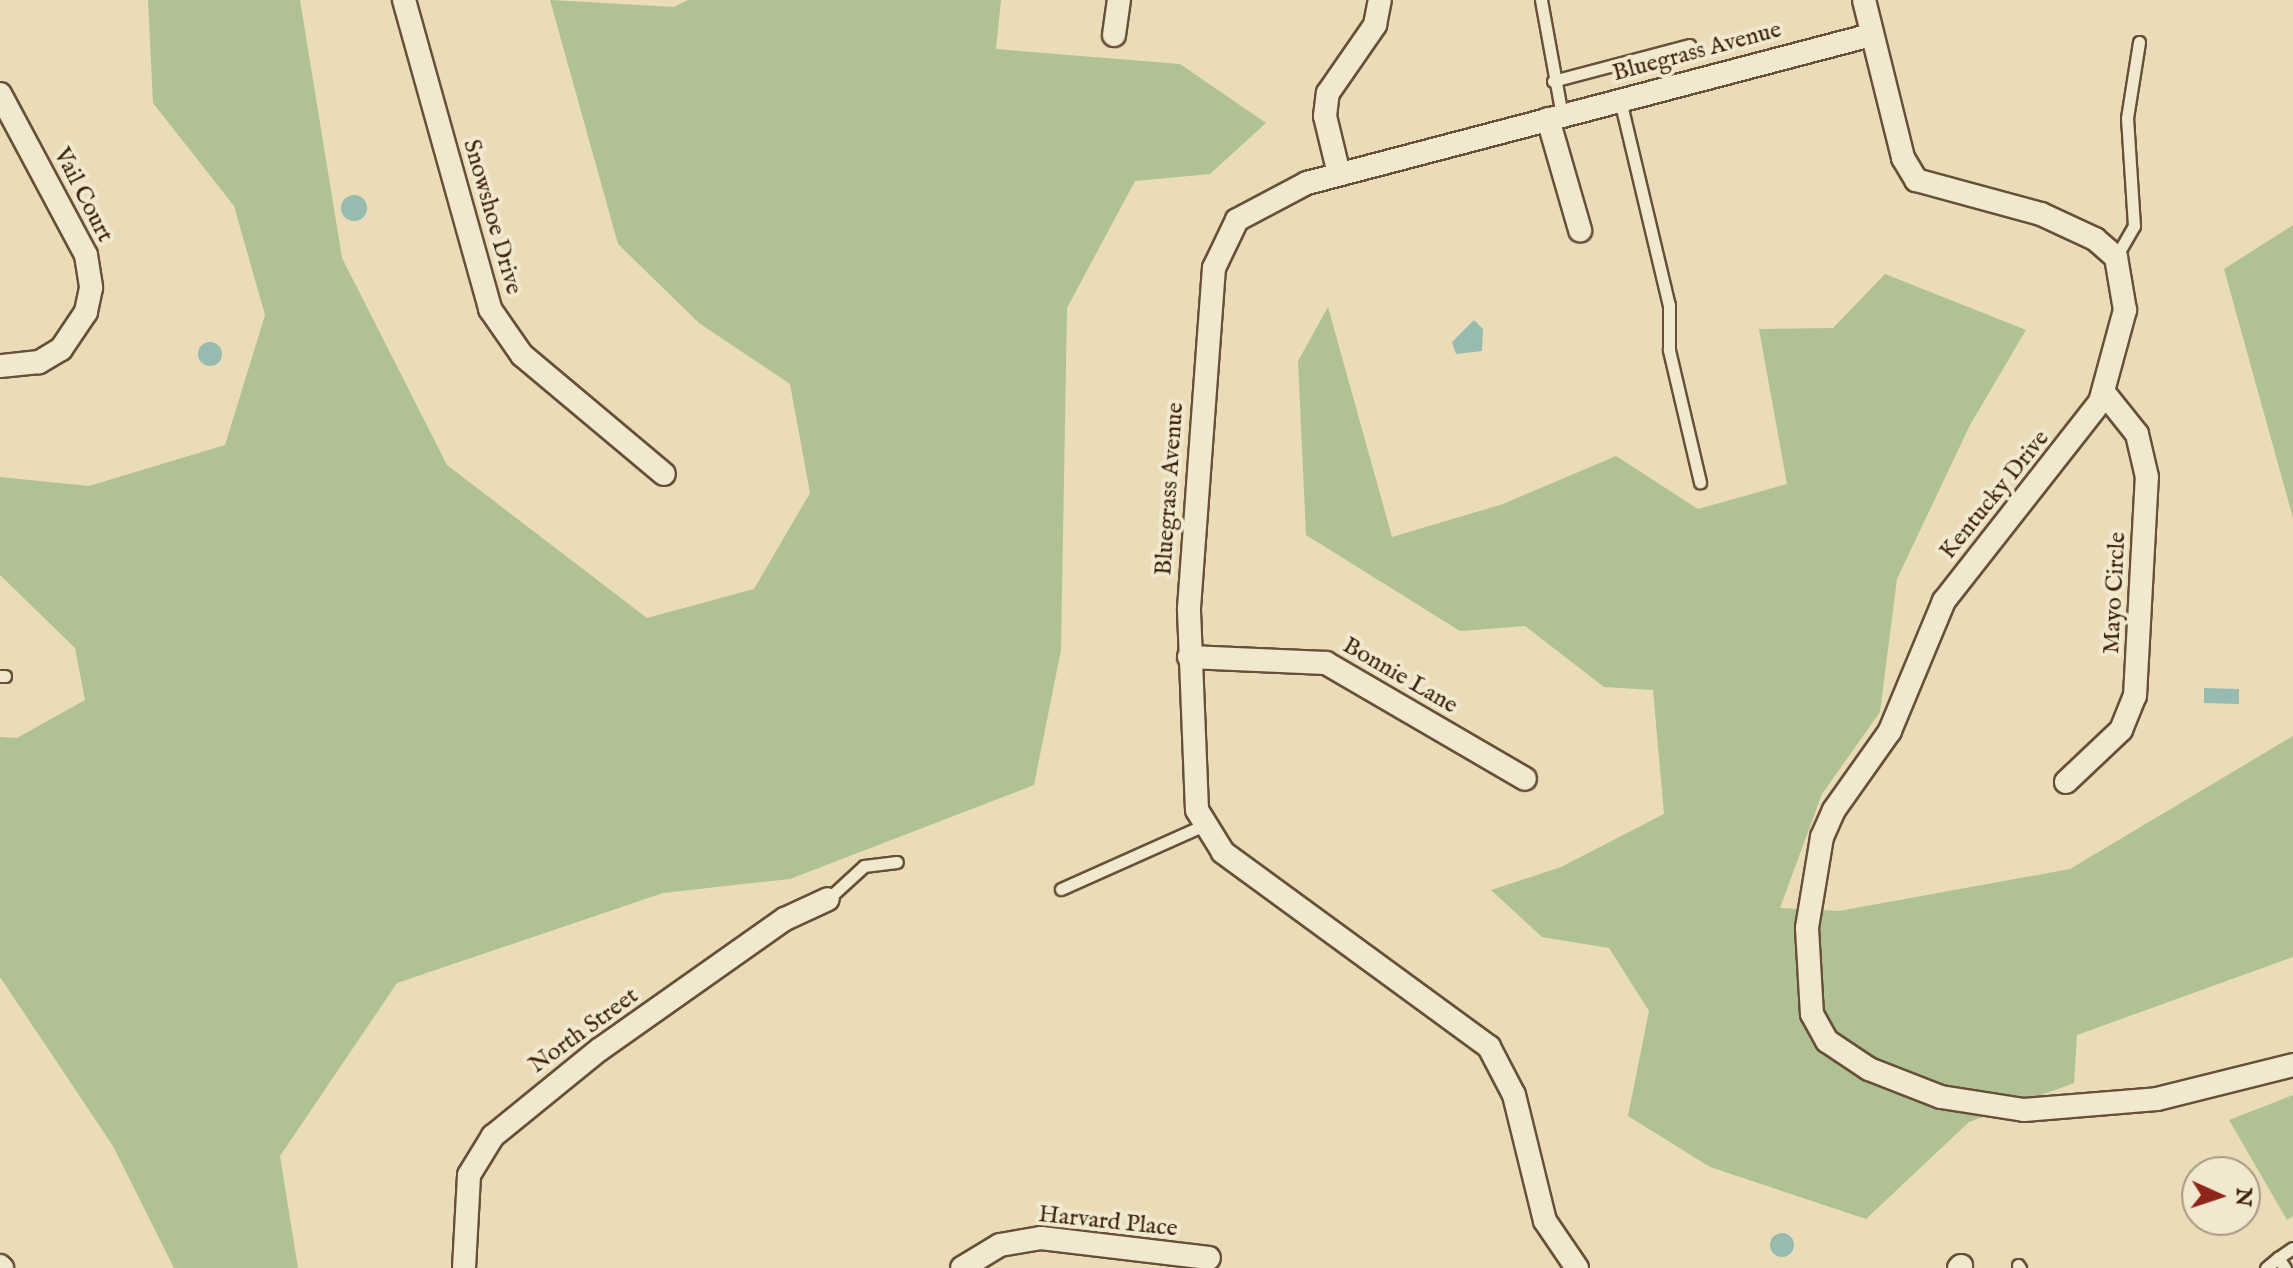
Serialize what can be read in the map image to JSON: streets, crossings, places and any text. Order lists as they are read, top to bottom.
{
  "streets": {
    "street": [
      "Bluegrass Avenue",
      "Vail Court",
      "Snowshoe Drive",
      "Kentucky Drive",
      "Mayo Circle",
      "Bonnie Lane",
      "North Street",
      "Harvard Place"
    ]
  },
  "crossings": [
    ["Bluegrass Avenue", "Bonnie Lane"],
    ["Kentucky Drive", "Mayo Circle"]
  ],
  "north": "right"
}
